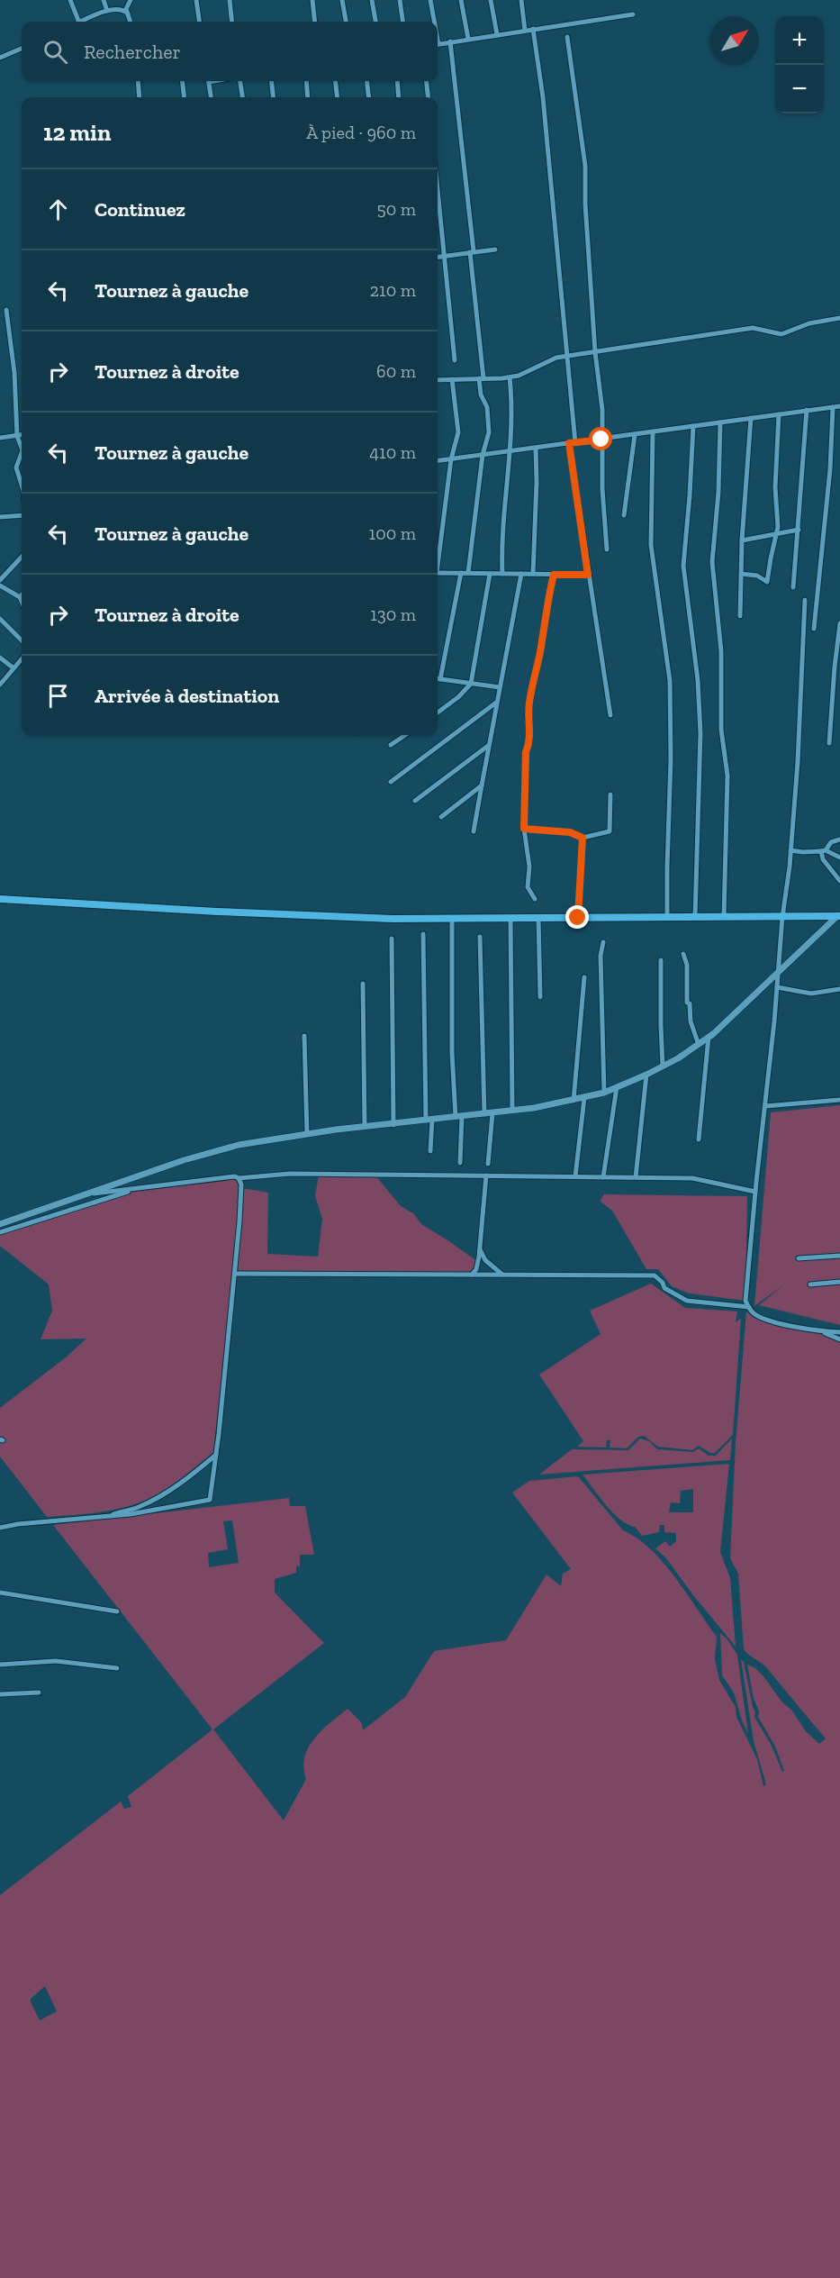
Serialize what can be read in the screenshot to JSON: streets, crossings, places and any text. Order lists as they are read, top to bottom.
{
  "north": "top right",
  "page": {
    "map_buttons": ["+", "−"],
    "search": "Rechercher",
    "heading": ["12 min", "À pied · 960 m"],
    "list": [
      ["Continuez", "50 m"],
      ["Tournez à gauche", "210 m"],
      ["Tournez à droite", "60 m"],
      ["Tournez à gauche", "410 m"],
      ["Tournez à gauche", "100 m"],
      ["Tournez à droite", "130 m"],
      "Arrivée à destination"
    ]
  }
}
